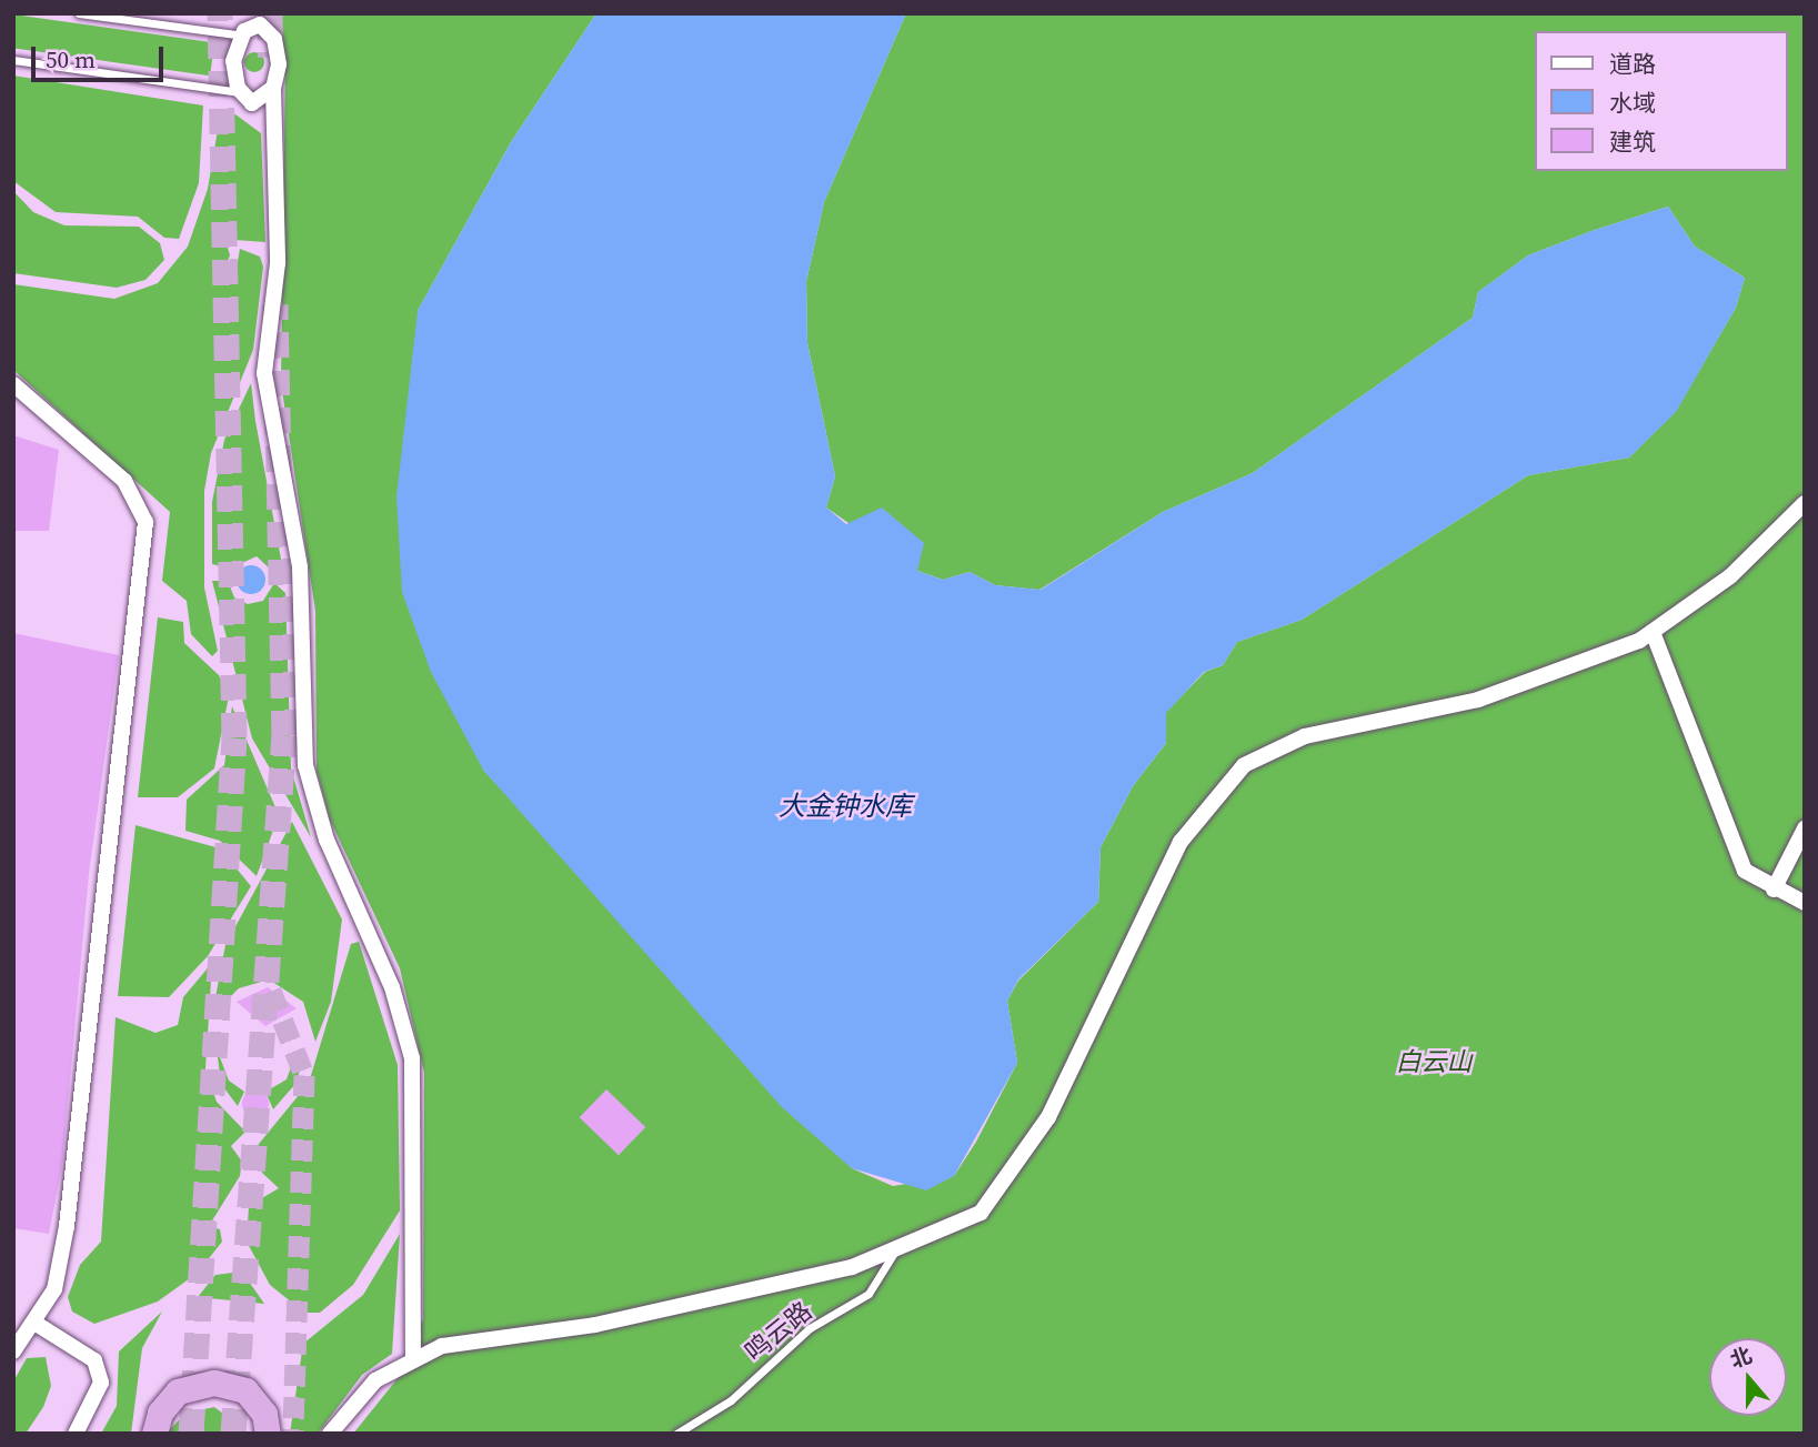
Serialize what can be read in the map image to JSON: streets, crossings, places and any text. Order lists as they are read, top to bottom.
{
  "streets": {
    "lane": ["鸣云路"]
  },
  "water": ["大金钟水库"],
  "parks": ["白云山"],
  "legend": ["道路", "水域", "建筑"],
  "scale_bar": "50 m",
  "north": "top"
}
